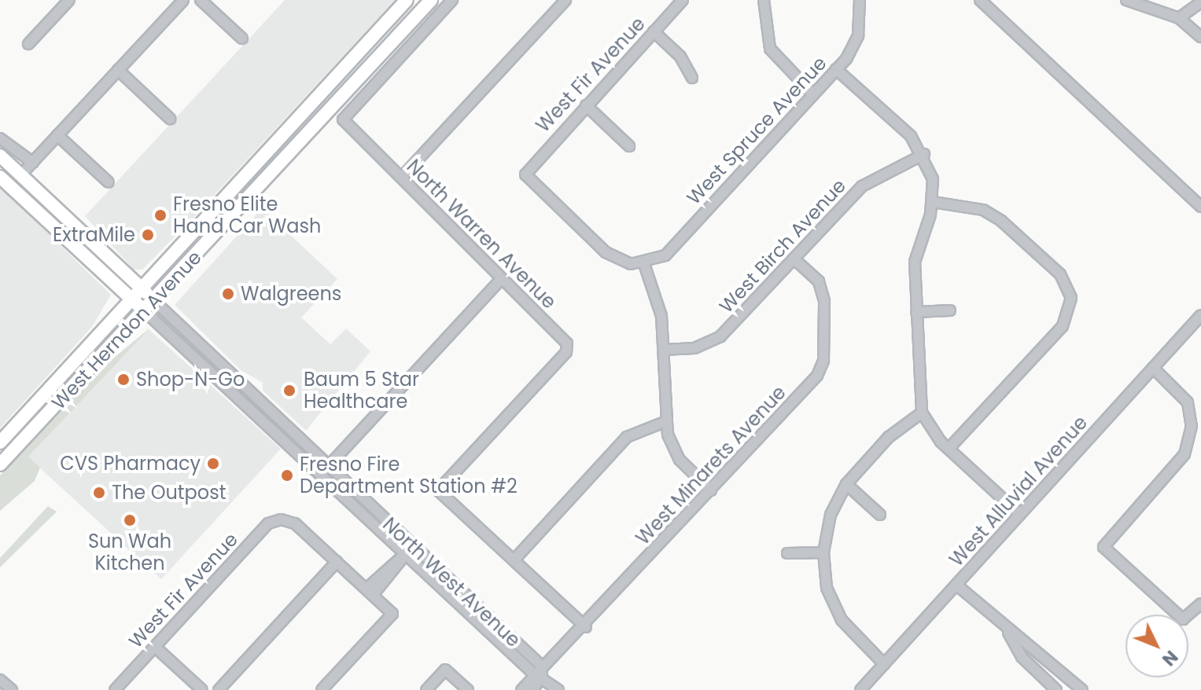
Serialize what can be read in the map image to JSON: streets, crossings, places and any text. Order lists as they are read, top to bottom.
{
  "streets": {
    "main road": ["West Herndon Avenue", "North West Avenue"],
    "street": [
      "West Fir Avenue",
      "West Spruce Avenue",
      "North Warren Avenue",
      "West Birch Avenue",
      "West Minarets Avenue",
      "West Alluvial Avenue"
    ]
  },
  "crossings": [
    ["West Fir Avenue", "West Spruce Avenue"],
    ["West Birch Avenue", "West Minarets Avenue"],
    ["West Herndon Avenue", "North West Avenue"],
    ["West Minarets Avenue", "North West Avenue"]
  ],
  "places": [
    "Fresno Elite Hand Car Wash",
    "ExtraMile",
    "Walgreens",
    "Shop-N-Go",
    "Baum 5 Star Healthcare",
    "CVS Pharmacy",
    "Fresno Fire Department Station #2",
    "The Outpost",
    "Sun Wah Kitchen"
  ],
  "north": "bottom right"
}
